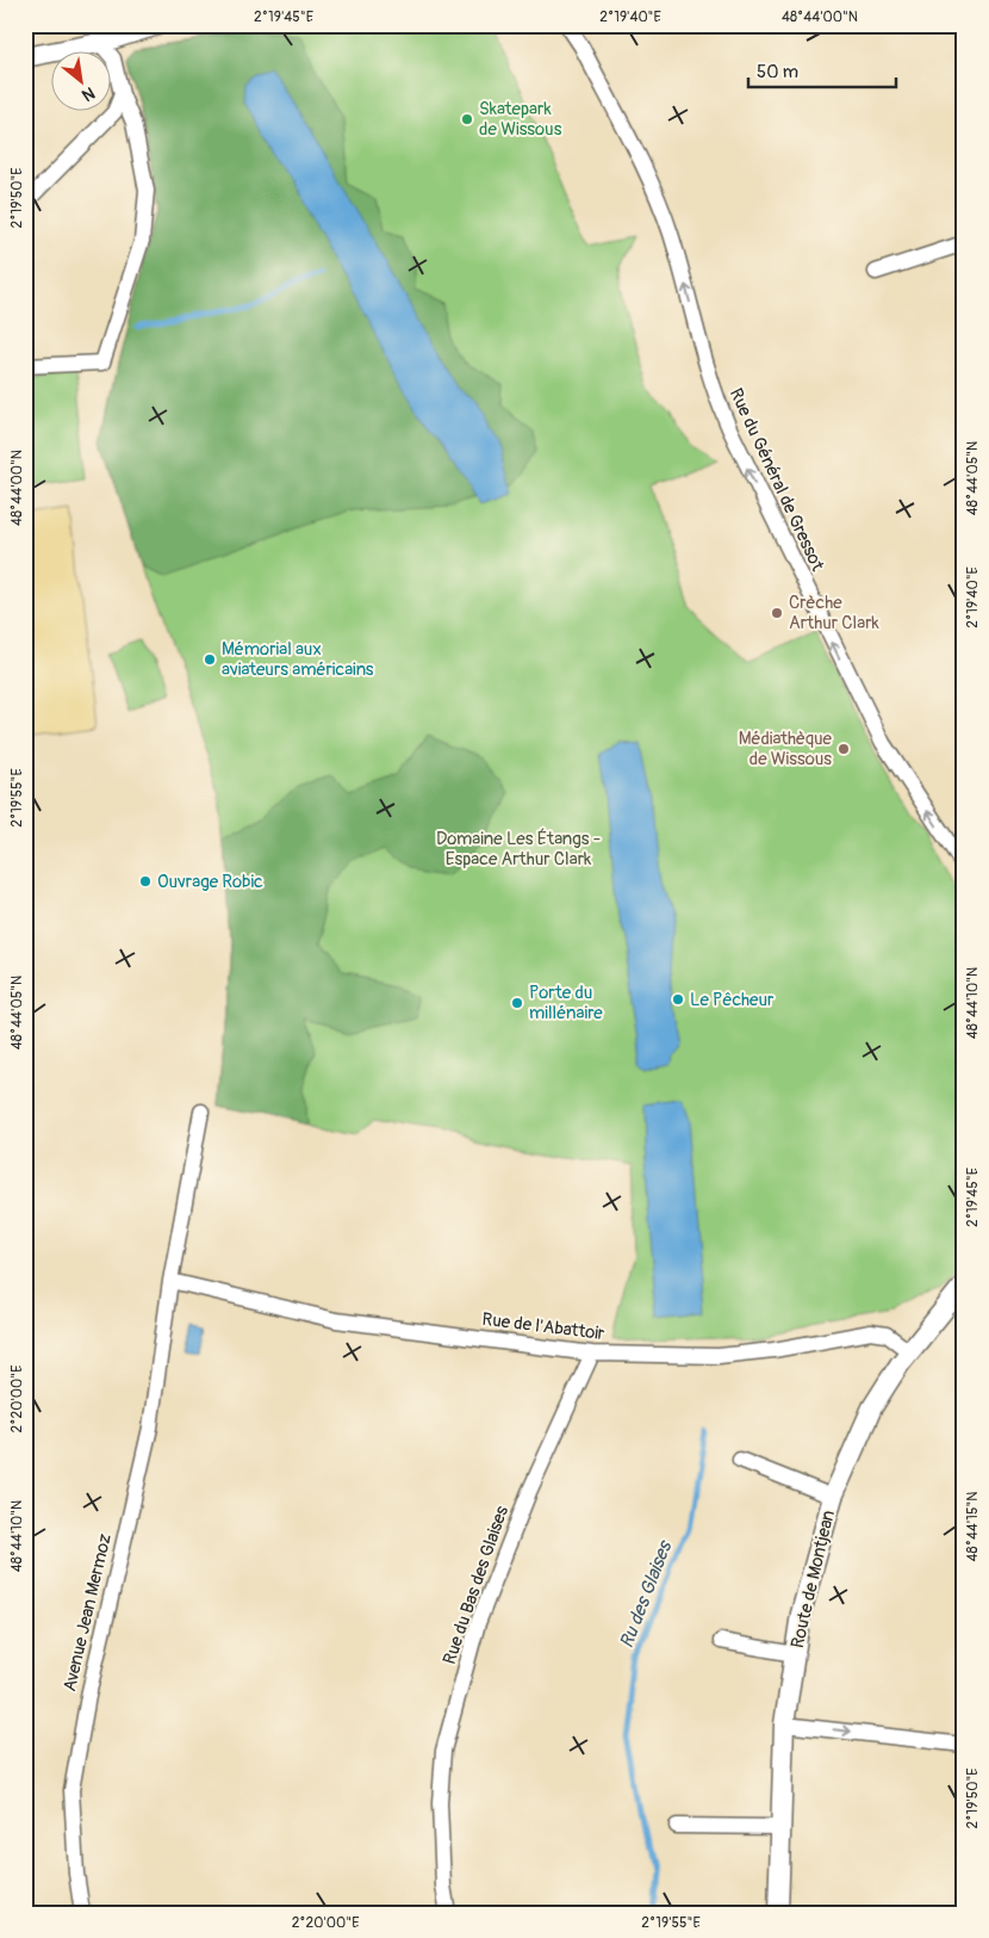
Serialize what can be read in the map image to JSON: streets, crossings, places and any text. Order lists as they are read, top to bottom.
{
  "streets": {
    "street": [
      "Rue du Général de Gressot",
      "Rue de l'Abattoir",
      "Route de Montjean",
      "Rue du Bas des Glaises",
      "Avenue Jean Mermoz"
    ]
  },
  "crossings": [
    ["Rue de l'Abattoir", "Route de Montjean"],
    ["Rue de l'Abattoir", "Rue du Bas des Glaises"],
    ["Rue de l'Abattoir", "Avenue Jean Mermoz"]
  ],
  "one_way": ["Rue du Général de Gressot"],
  "water": ["Ru des Glaises"],
  "parks": ["Domaine Les Étangs - Espace Arthur Clark"],
  "places": [
    "Skatepark de Wissous",
    "Crèche Arthur Clark",
    "Mémorial aux aviateurs américains",
    "Médiathèque de Wissous",
    "Ouvrage Robic",
    "Le Pêcheur",
    "Porte du millénaire"
  ],
  "scale_bar": "50 m",
  "north": "bottom right",
  "coordinates": [
    "2°19'45\"E",
    "2°19'40\"E",
    "48°44'00\"N",
    "2°19'50\"E",
    "48°44'05\"N",
    "2°19'55\"E",
    "48°44'10\"N",
    "2°20'00\"E",
    "48°44'15\"N"
  ]
}
